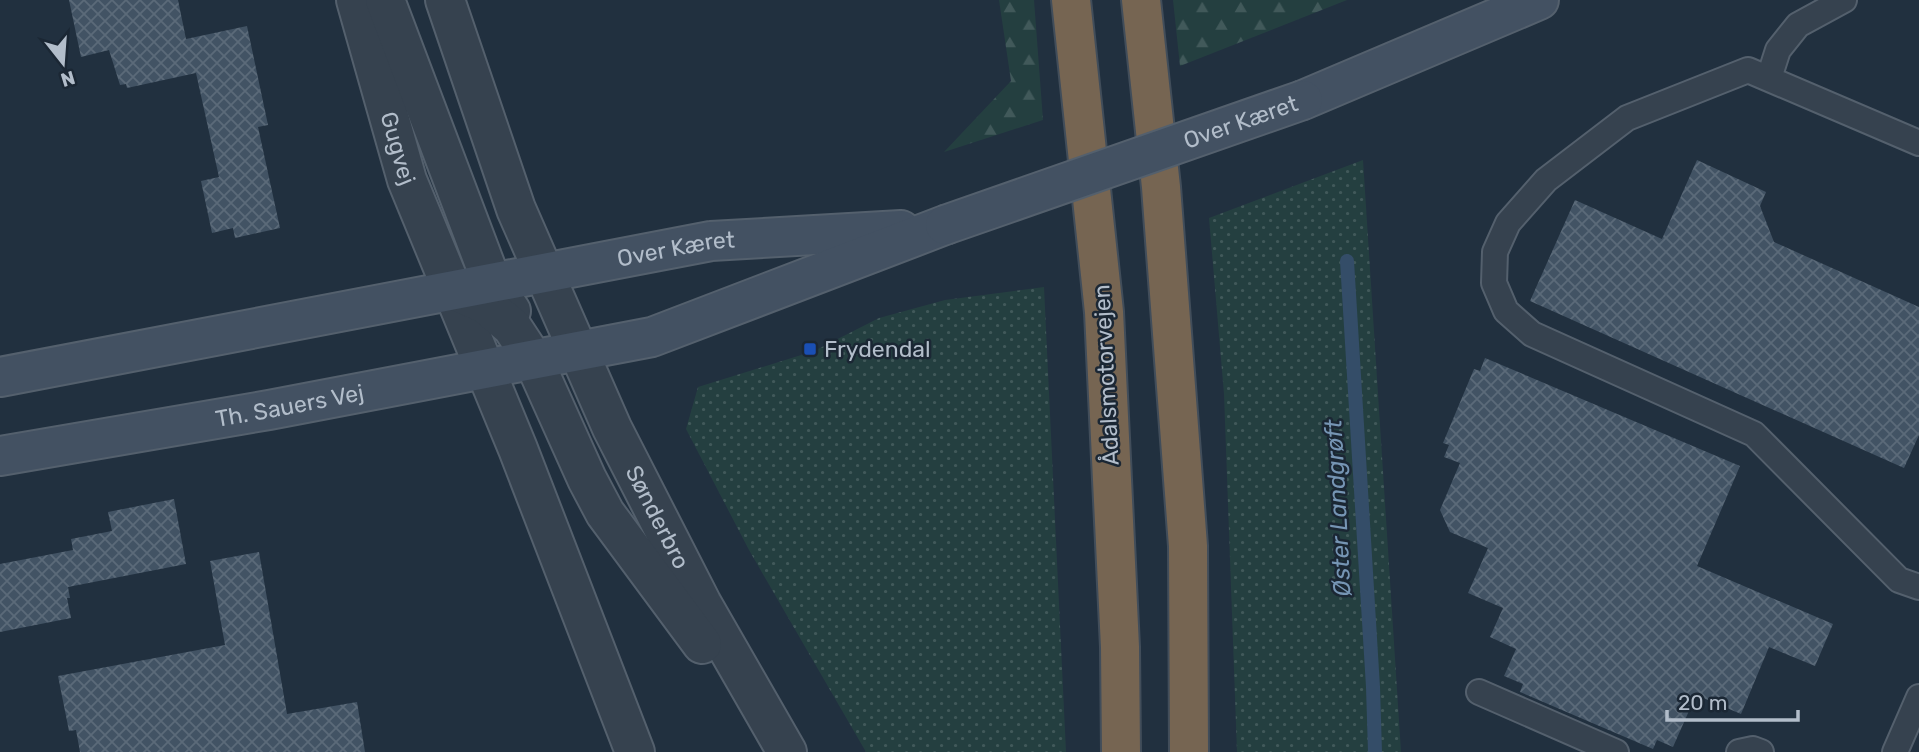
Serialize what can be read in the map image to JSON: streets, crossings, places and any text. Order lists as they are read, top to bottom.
{
  "streets": {
    "highway": ["Ådalsmotorvejen"],
    "main road": ["Over Kæret", "Th. Sauers Vej"],
    "street": ["Gugvej", "Sønderbro"]
  },
  "crossings": [
    ["Over Kæret", "Th. Sauers Vej"],
    ["Over Kæret", "Sønderbro"],
    ["Th. Sauers Vej", "Sønderbro"]
  ],
  "water": ["Øster Landgrøft"],
  "places": {
    "transit": ["Frydendal"]
  },
  "scale_bar": "20 m",
  "north": "bottom"
}
